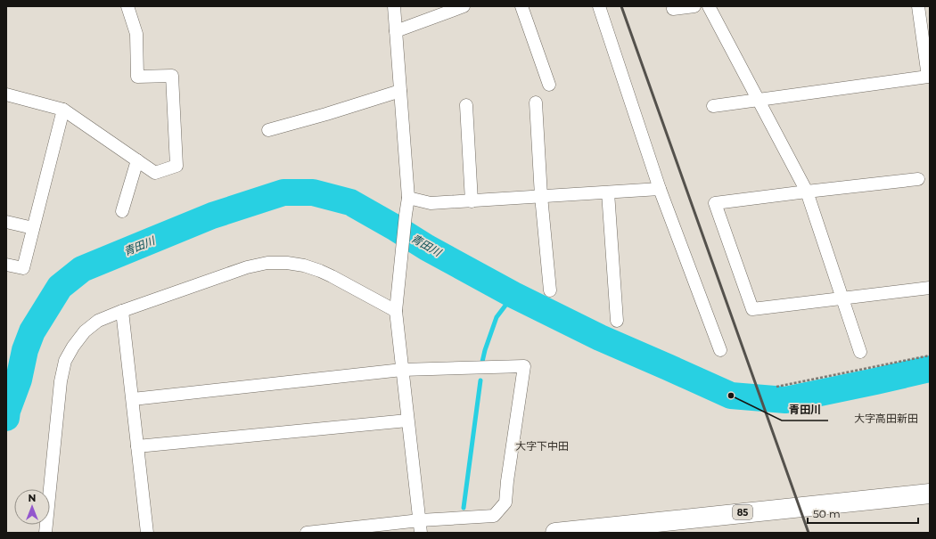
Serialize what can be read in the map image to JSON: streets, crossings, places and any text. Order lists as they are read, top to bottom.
{
  "streets": {
    "main road": ["85"]
  },
  "districts": ["大字高田新田", "大字下中田"],
  "water": ["青田川"],
  "places": ["青田川"],
  "scale_bar": "50 m",
  "north": "top"
}
